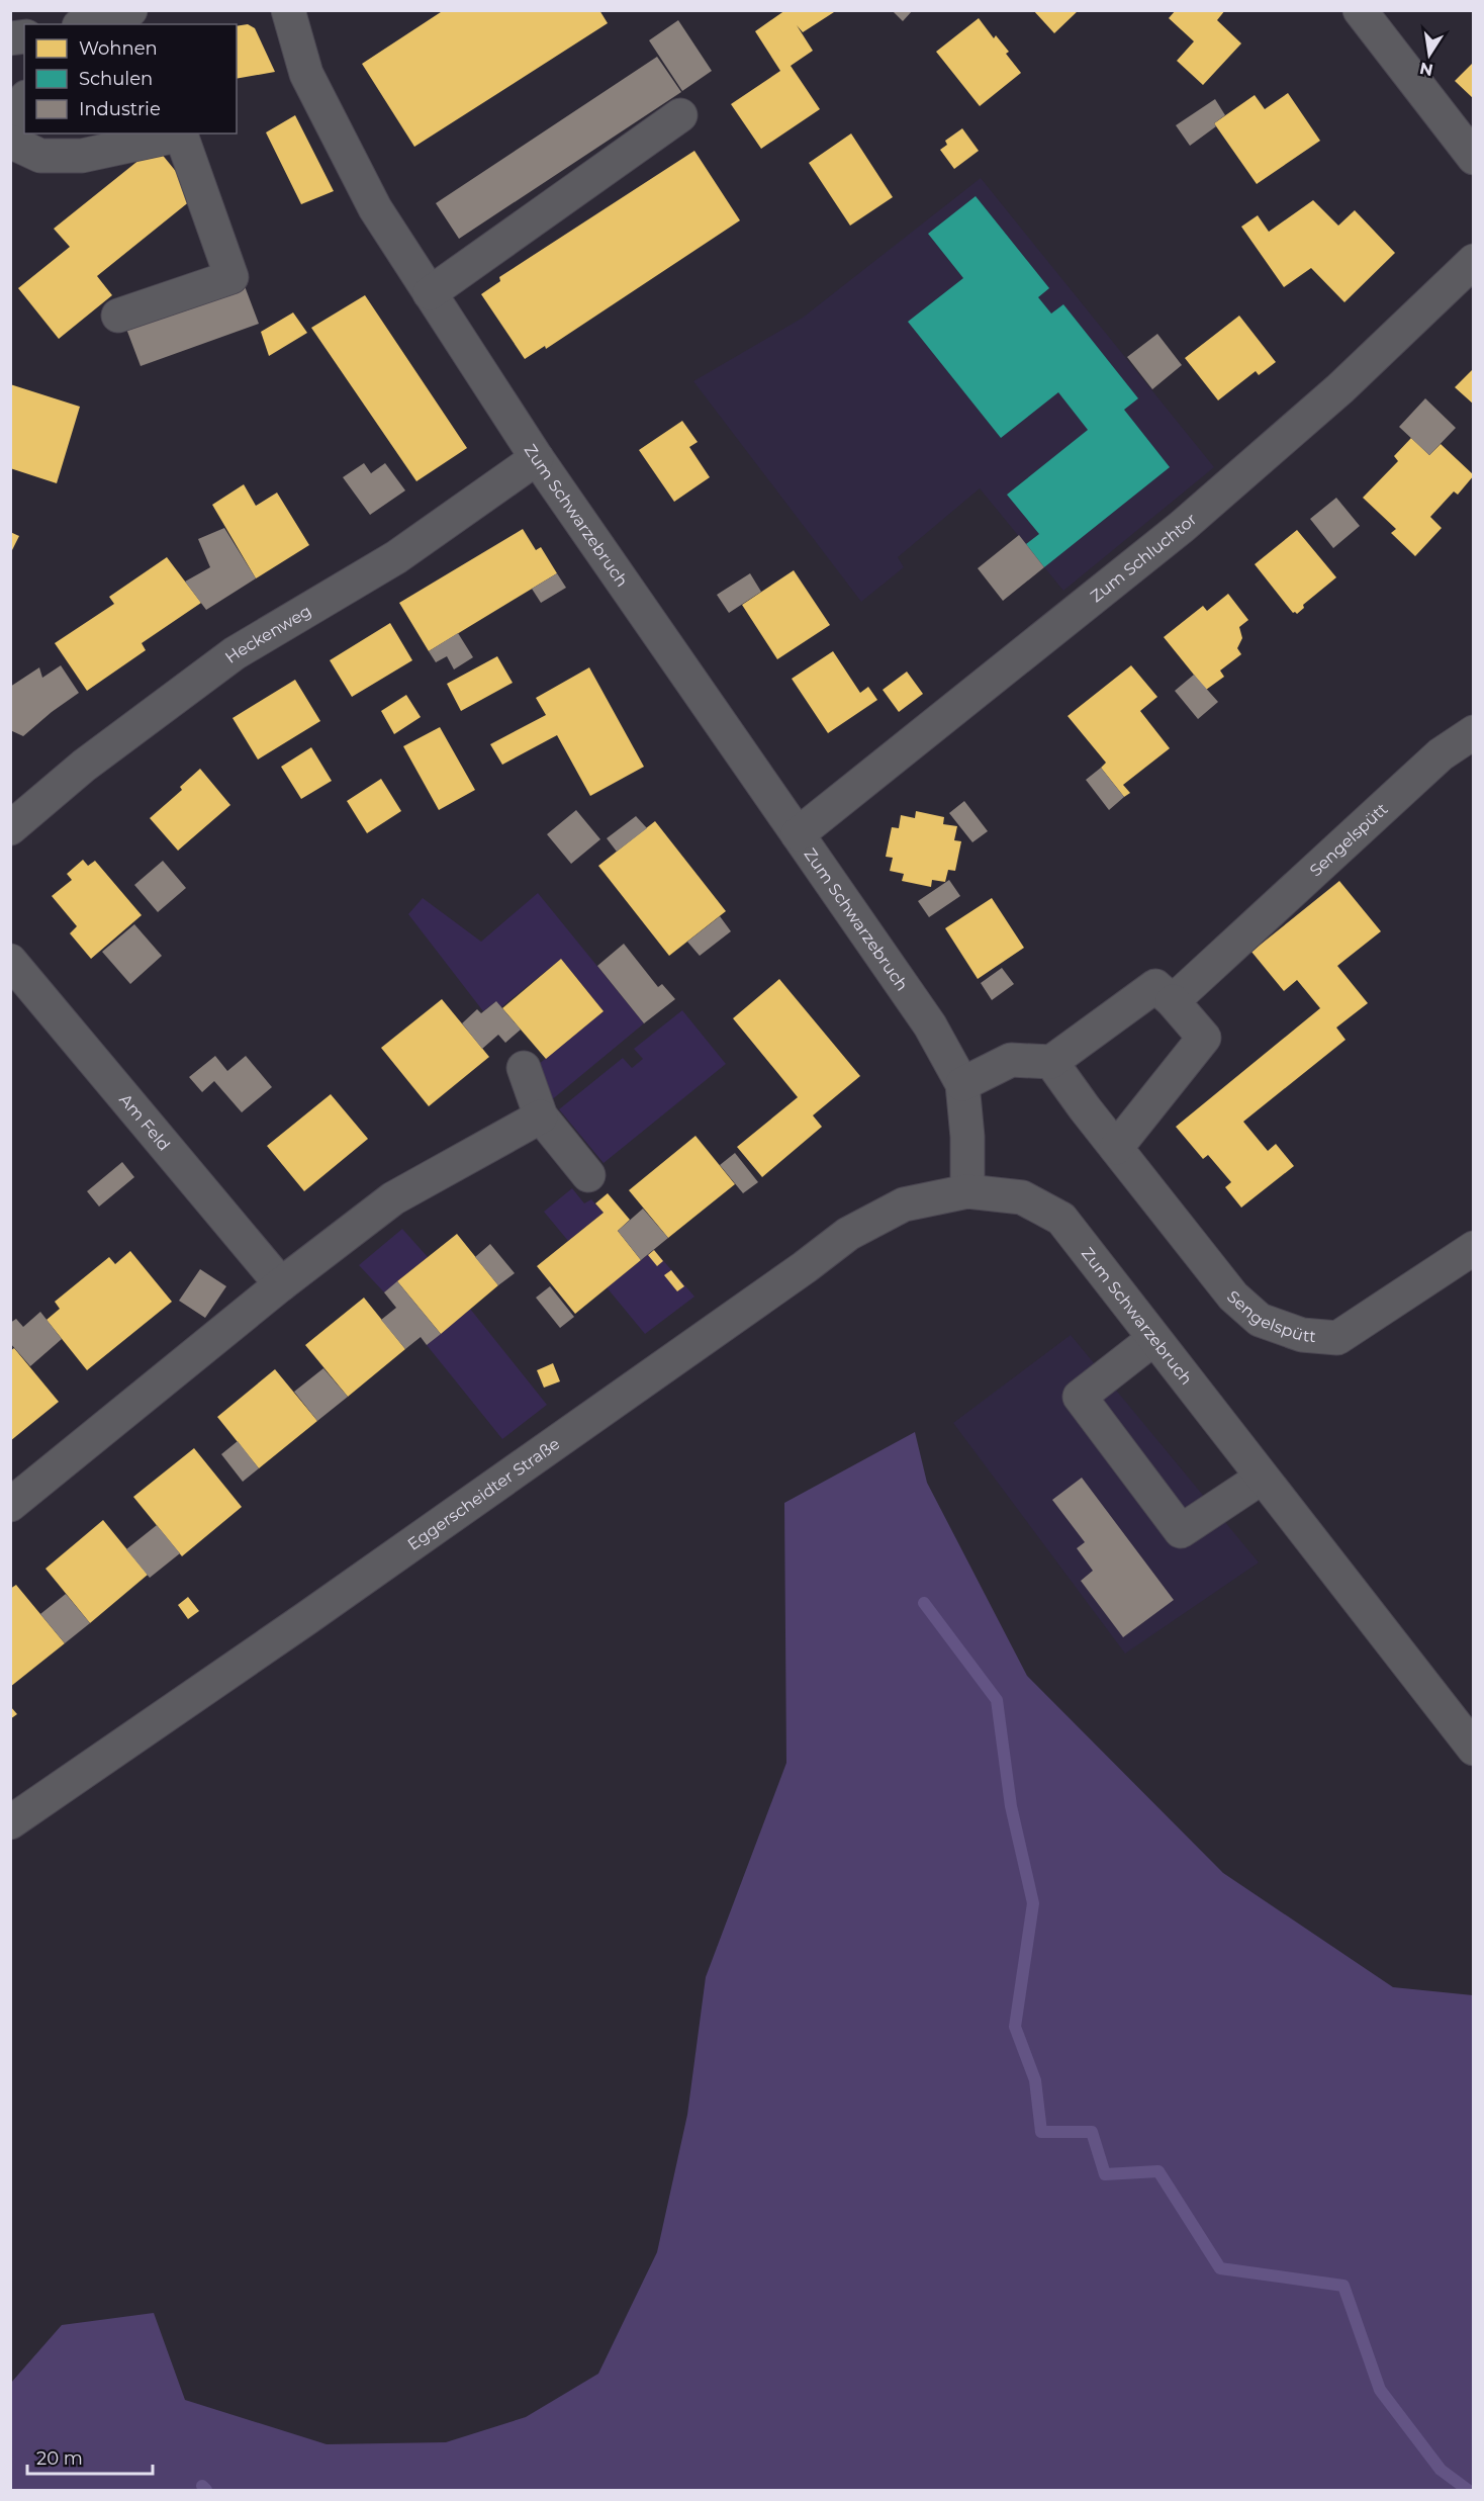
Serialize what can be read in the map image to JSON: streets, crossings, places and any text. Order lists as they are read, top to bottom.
{
  "streets": {
    "street": [
      "Zum Schwarzebruch",
      "Zum Schluchtor",
      "Heckenweg",
      "Sengelspütt",
      "Am Feld",
      "Eggerscheidter Straße"
    ]
  },
  "crossings": [
    ["Zum Schwarzebruch", "Zum Schluchtor"],
    ["Zum Schwarzebruch", "Heckenweg"],
    ["Zum Schwarzebruch", "Eggerscheidter Straße"]
  ],
  "legend": ["Wohnen", "Schulen", "Industrie"],
  "scale_bar": "20 m",
  "north": "bottom"
}
